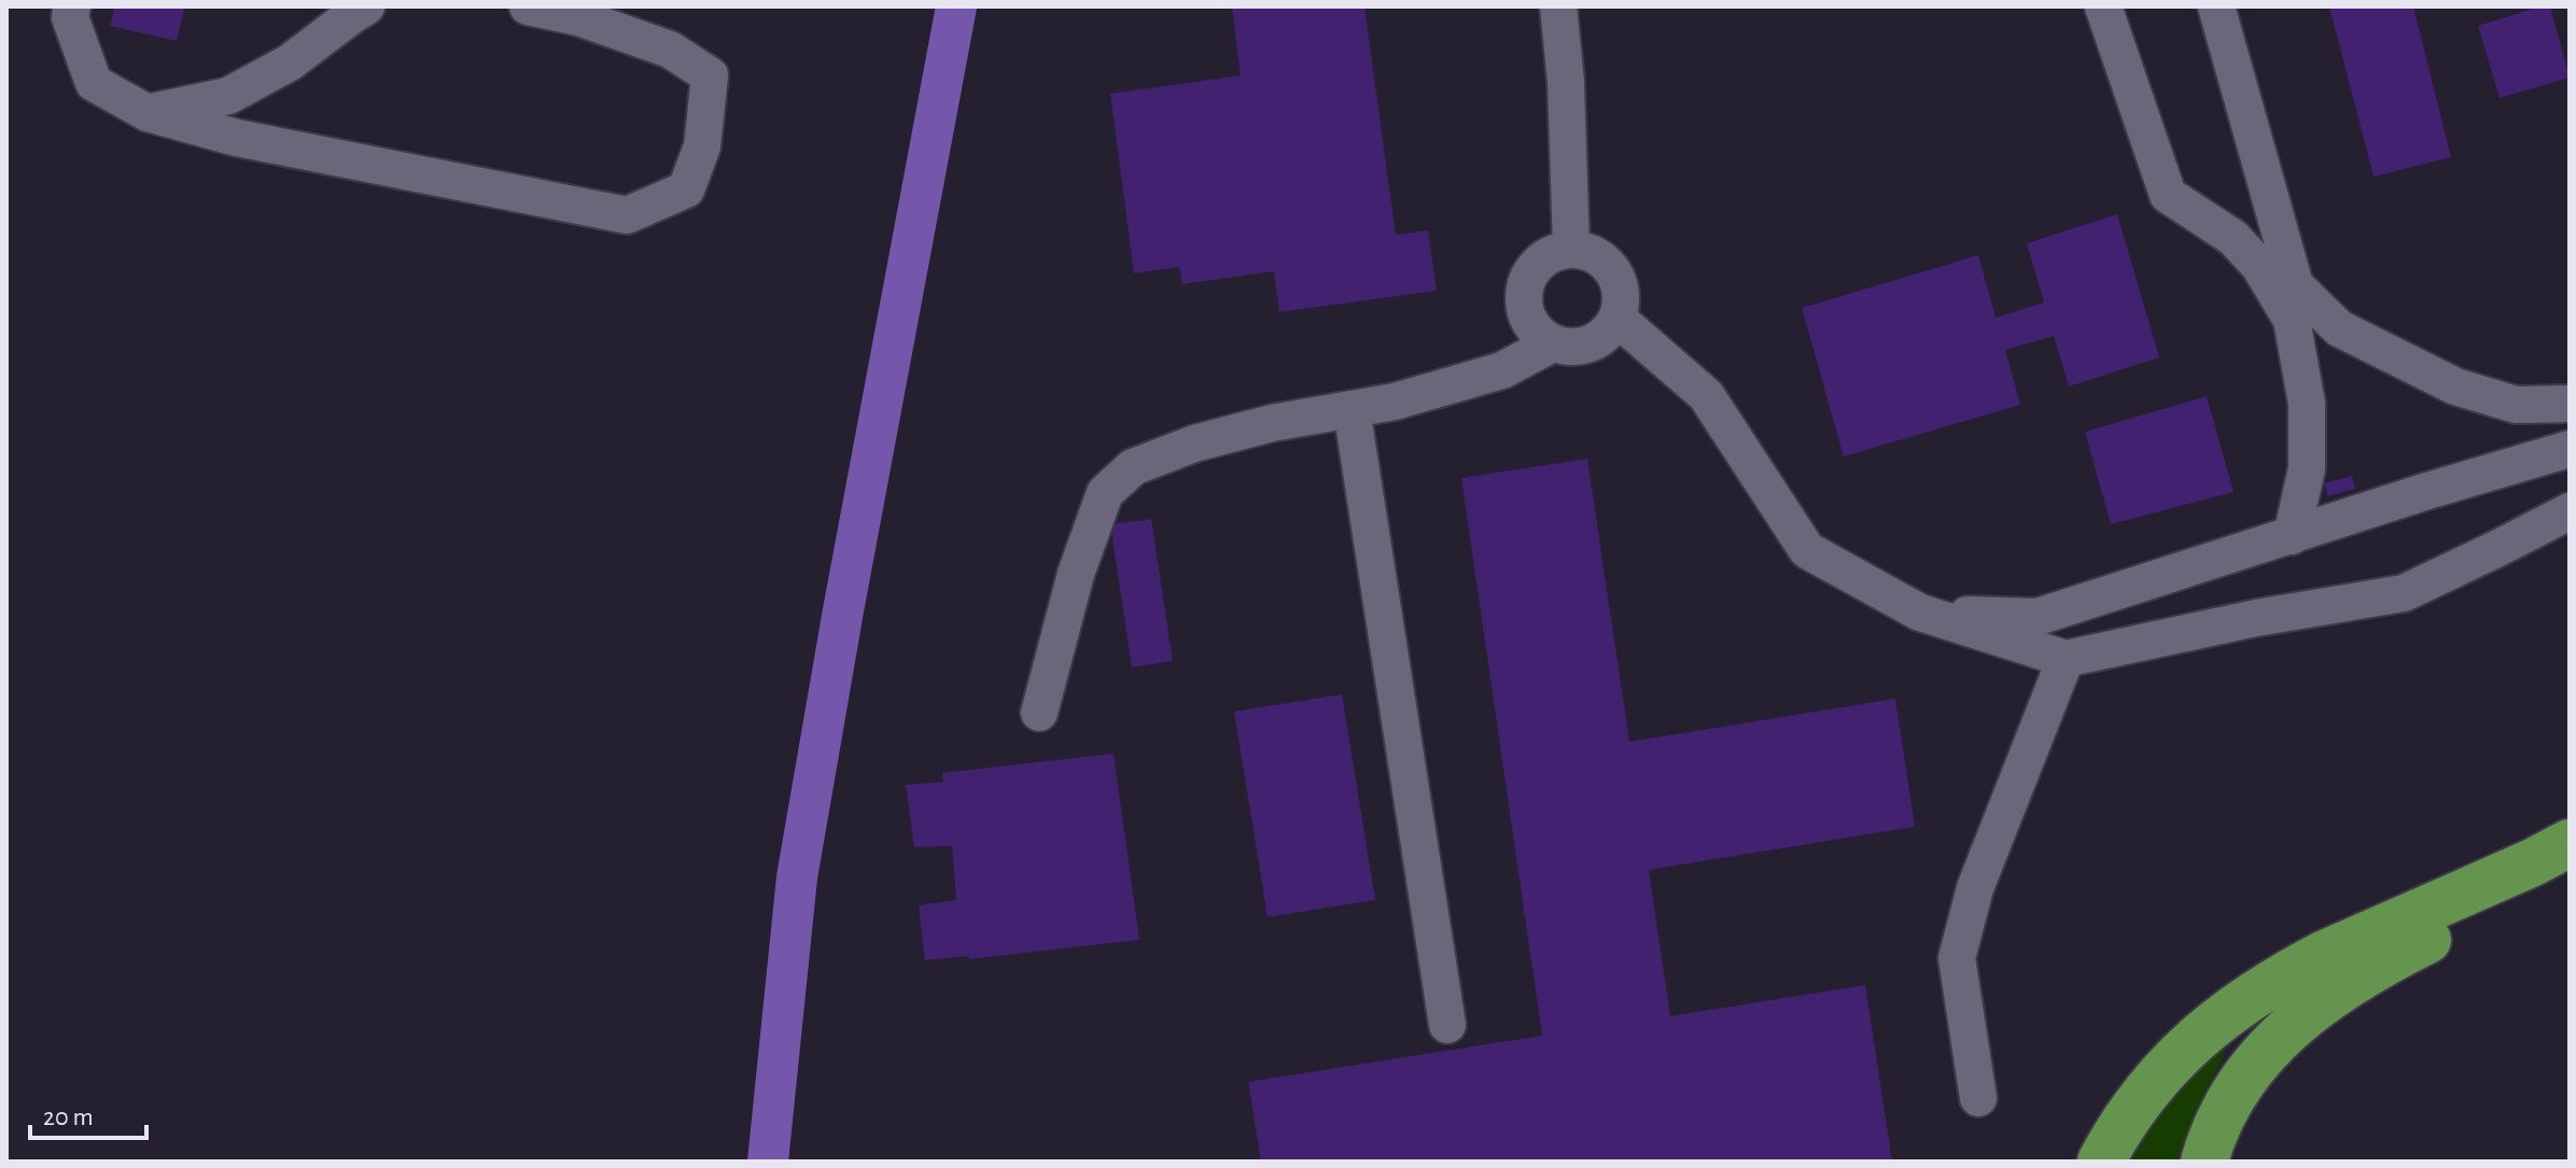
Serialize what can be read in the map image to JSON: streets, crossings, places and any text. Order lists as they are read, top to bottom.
{
  "scale_bar": "20 m"
}
